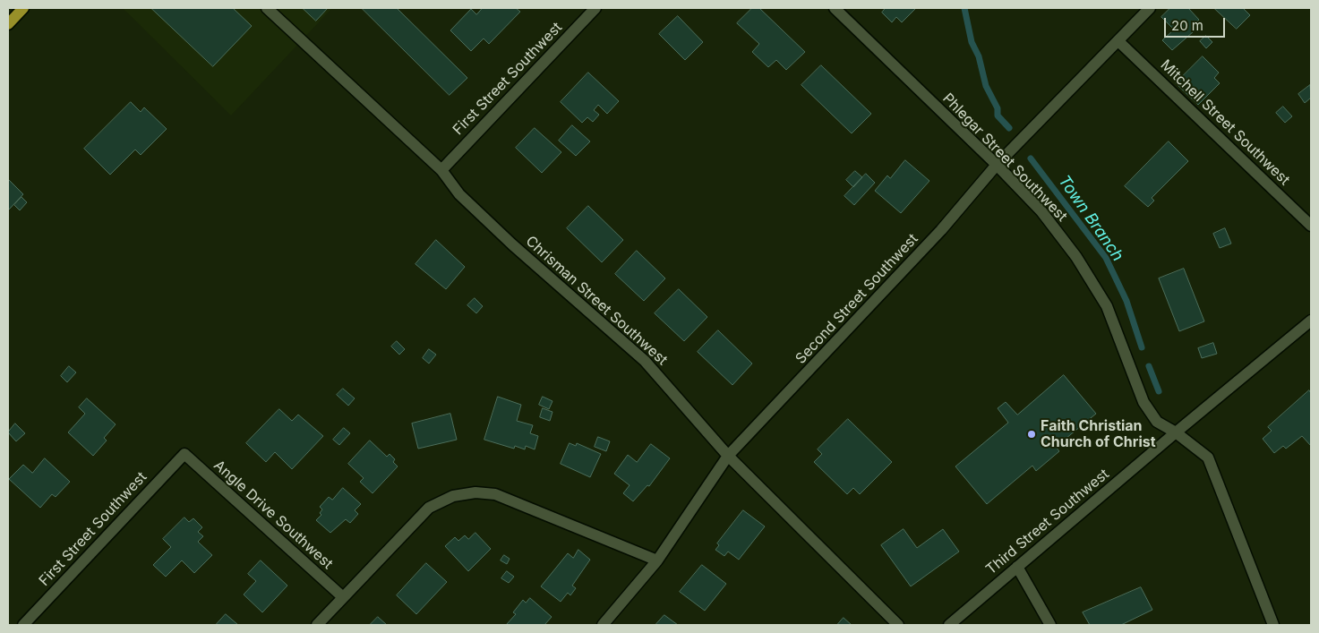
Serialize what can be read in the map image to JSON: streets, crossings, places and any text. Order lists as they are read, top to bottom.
{
  "streets": {
    "street": [
      "First Street Southwest",
      "Mitchell Street Southwest",
      "Phlegar Street Southwest",
      "Second Street Southwest",
      "Chrisman Street Southwest",
      "Angle Drive Southwest",
      "Third Street Southwest"
    ]
  },
  "crossings": [
    ["First Street Southwest", "Chrisman Street Southwest"],
    ["First Street Southwest", "Angle Drive Southwest"],
    ["Mitchell Street Southwest", "Second Street Southwest"],
    ["Phlegar Street Southwest", "Second Street Southwest"],
    ["Phlegar Street Southwest", "Third Street Southwest"],
    ["Second Street Southwest", "Chrisman Street Southwest"]
  ],
  "water": ["Town Branch"],
  "places": ["Faith Christian Church of Christ"],
  "scale_bar": "20 m"
}
